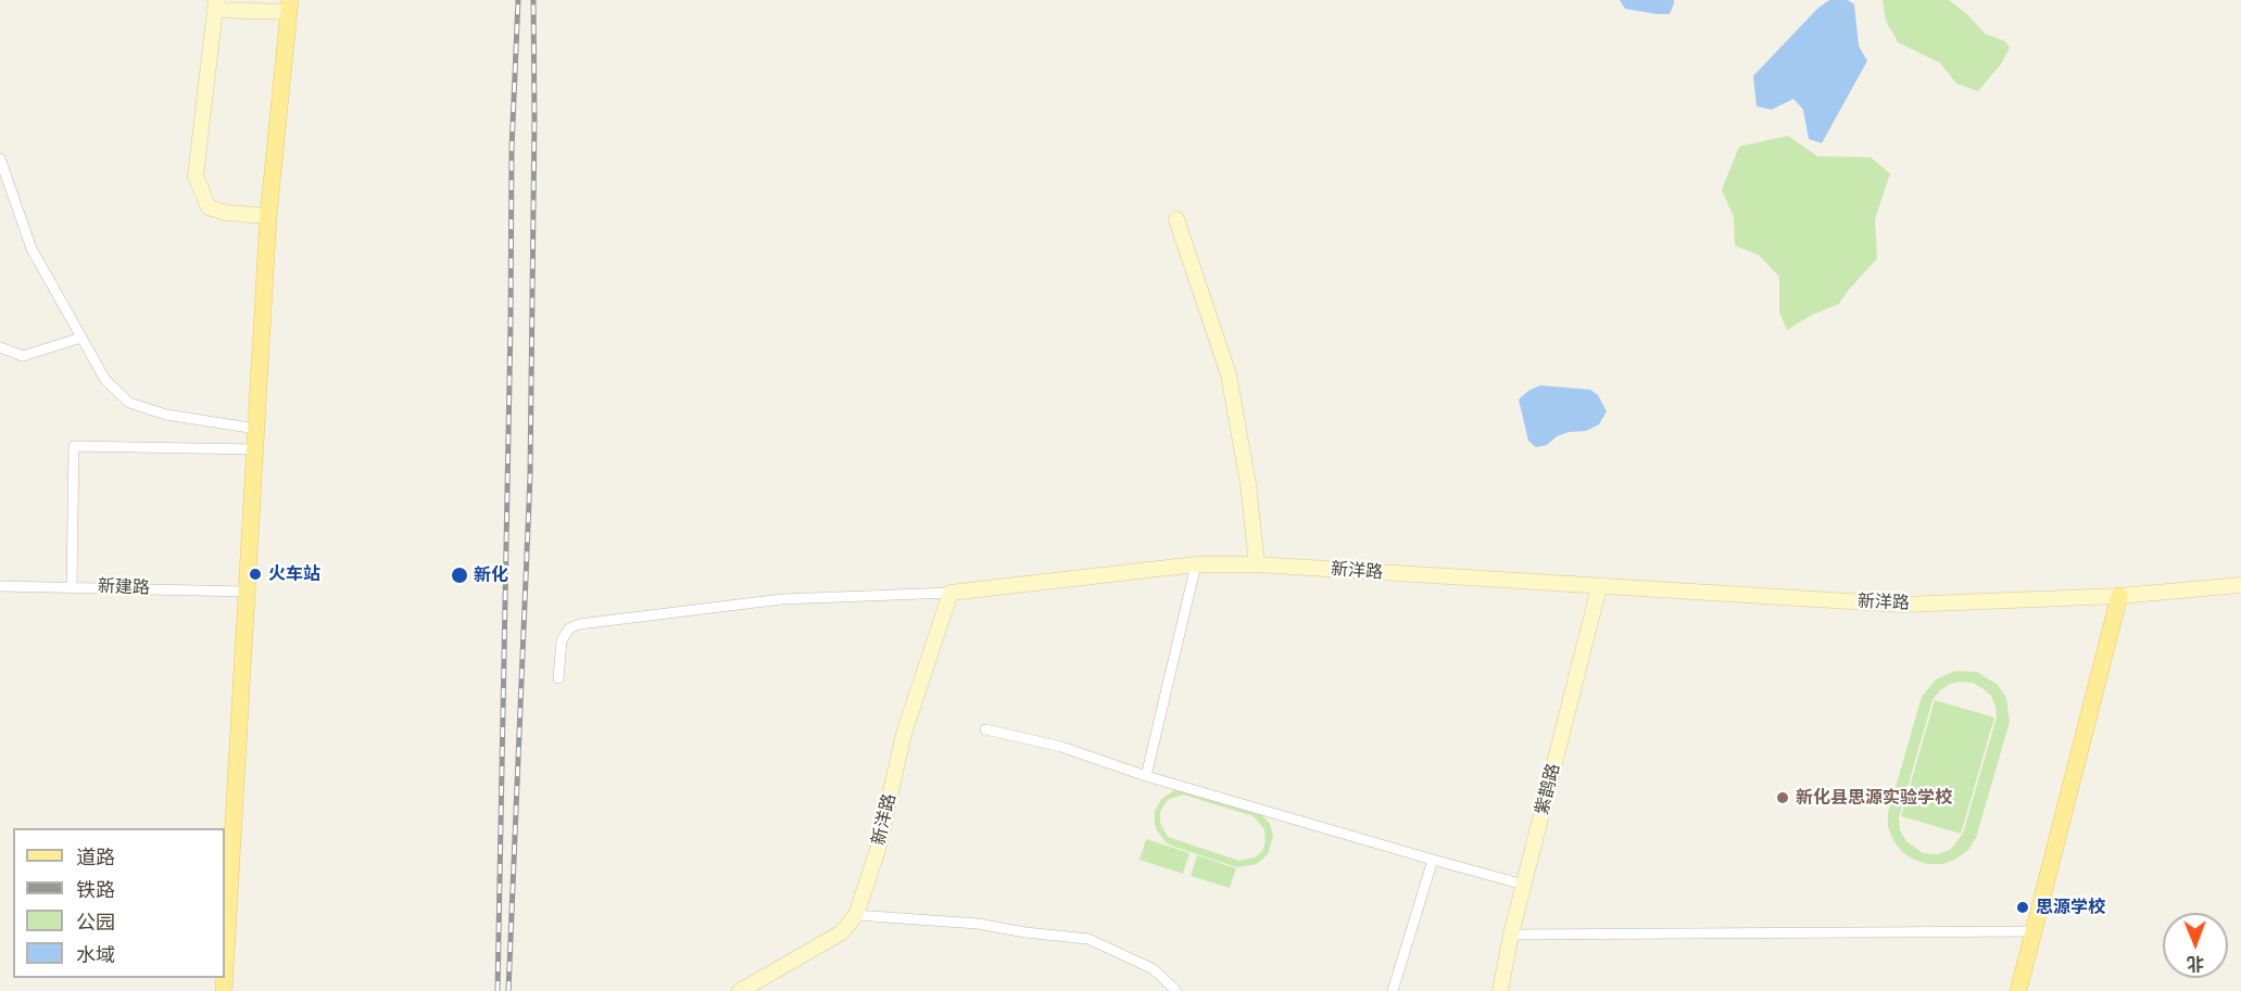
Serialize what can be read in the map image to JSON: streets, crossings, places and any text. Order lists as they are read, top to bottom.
{
  "streets": {
    "street": ["新洋路", "新建路", "紫鹊路"]
  },
  "crossings": [
    ["新洋路", "紫鹊路"]
  ],
  "places": [
    "火车站",
    "新化",
    "新化县思源实验学校",
    "思源学校"
  ],
  "legend": [
    "道路",
    "铁路",
    "公园",
    "水域"
  ],
  "north": "bottom"
}
